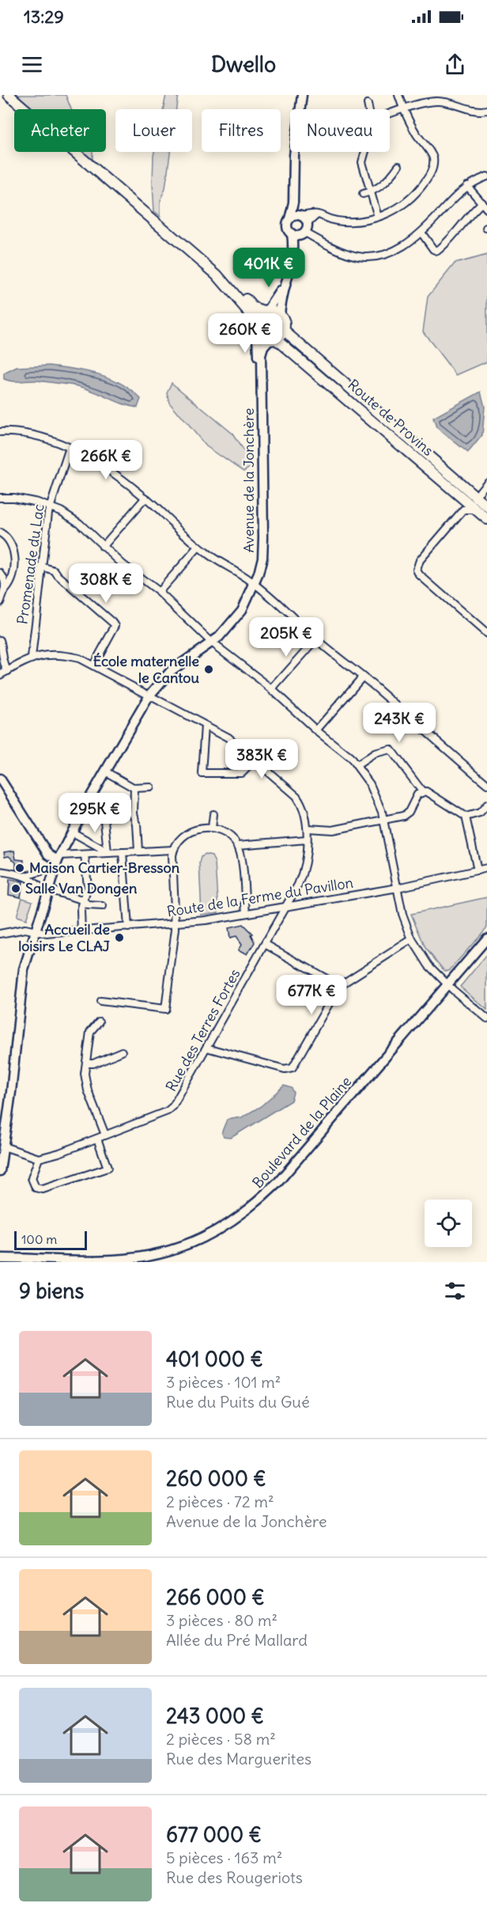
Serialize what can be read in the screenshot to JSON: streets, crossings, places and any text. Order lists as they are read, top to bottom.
{
  "streets": {
    "main road": ["Route de Provins", "Avenue de la Jonchère", "Boulevard de la Plaine"],
    "street": ["Promenade du Lac", "Route de la Ferme du Pavillon", "Rue des Terres Fortes"]
  },
  "crossings": [
    ["Avenue de la Jonchère", "Route de la Ferme du Pavillon"],
    ["Avenue de la Jonchère", "Rue des Terres Fortes"],
    ["Promenade du Lac", "Rue des Terres Fortes"],
    ["Route de la Ferme du Pavillon", "Rue des Terres Fortes"]
  ],
  "places": [
    "École maternelle le Cantou",
    "Maison Cartier-Bresson",
    "Salle Van Dongen",
    "Accueil de loisirs Le CLAJ"
  ],
  "scale_bar": "100 m",
  "page": {
    "status": "13:29",
    "header": "Dwello",
    "chip": [
      "Acheter",
      "Louer",
      "Filtres",
      "Nouveau"
    ],
    "price": [
      "401K €",
      "260K €",
      "266K €",
      "308K €",
      "205K €",
      "243K €",
      "383K €",
      "295K €",
      "677K €"
    ],
    "scale": "100 m",
    "heading": "9 biens",
    "list": [
      {
        "name": "401 000 €",
        "note": "3 pièces · 101 m² · Rue du Puits du Gué"
      },
      {
        "name": "260 000 €",
        "note": "2 pièces · 72 m² · Avenue de la Jonchère"
      },
      {
        "name": "266 000 €",
        "note": "3 pièces · 80 m² · Allée du Pré Mallard"
      },
      {
        "name": "243 000 €",
        "note": "2 pièces · 58 m² · Rue des Marguerites"
      },
      {
        "name": "677 000 €",
        "note": "5 pièces · 163 m² · Rue des Rougeriots"
      }
    ]
  }
}
